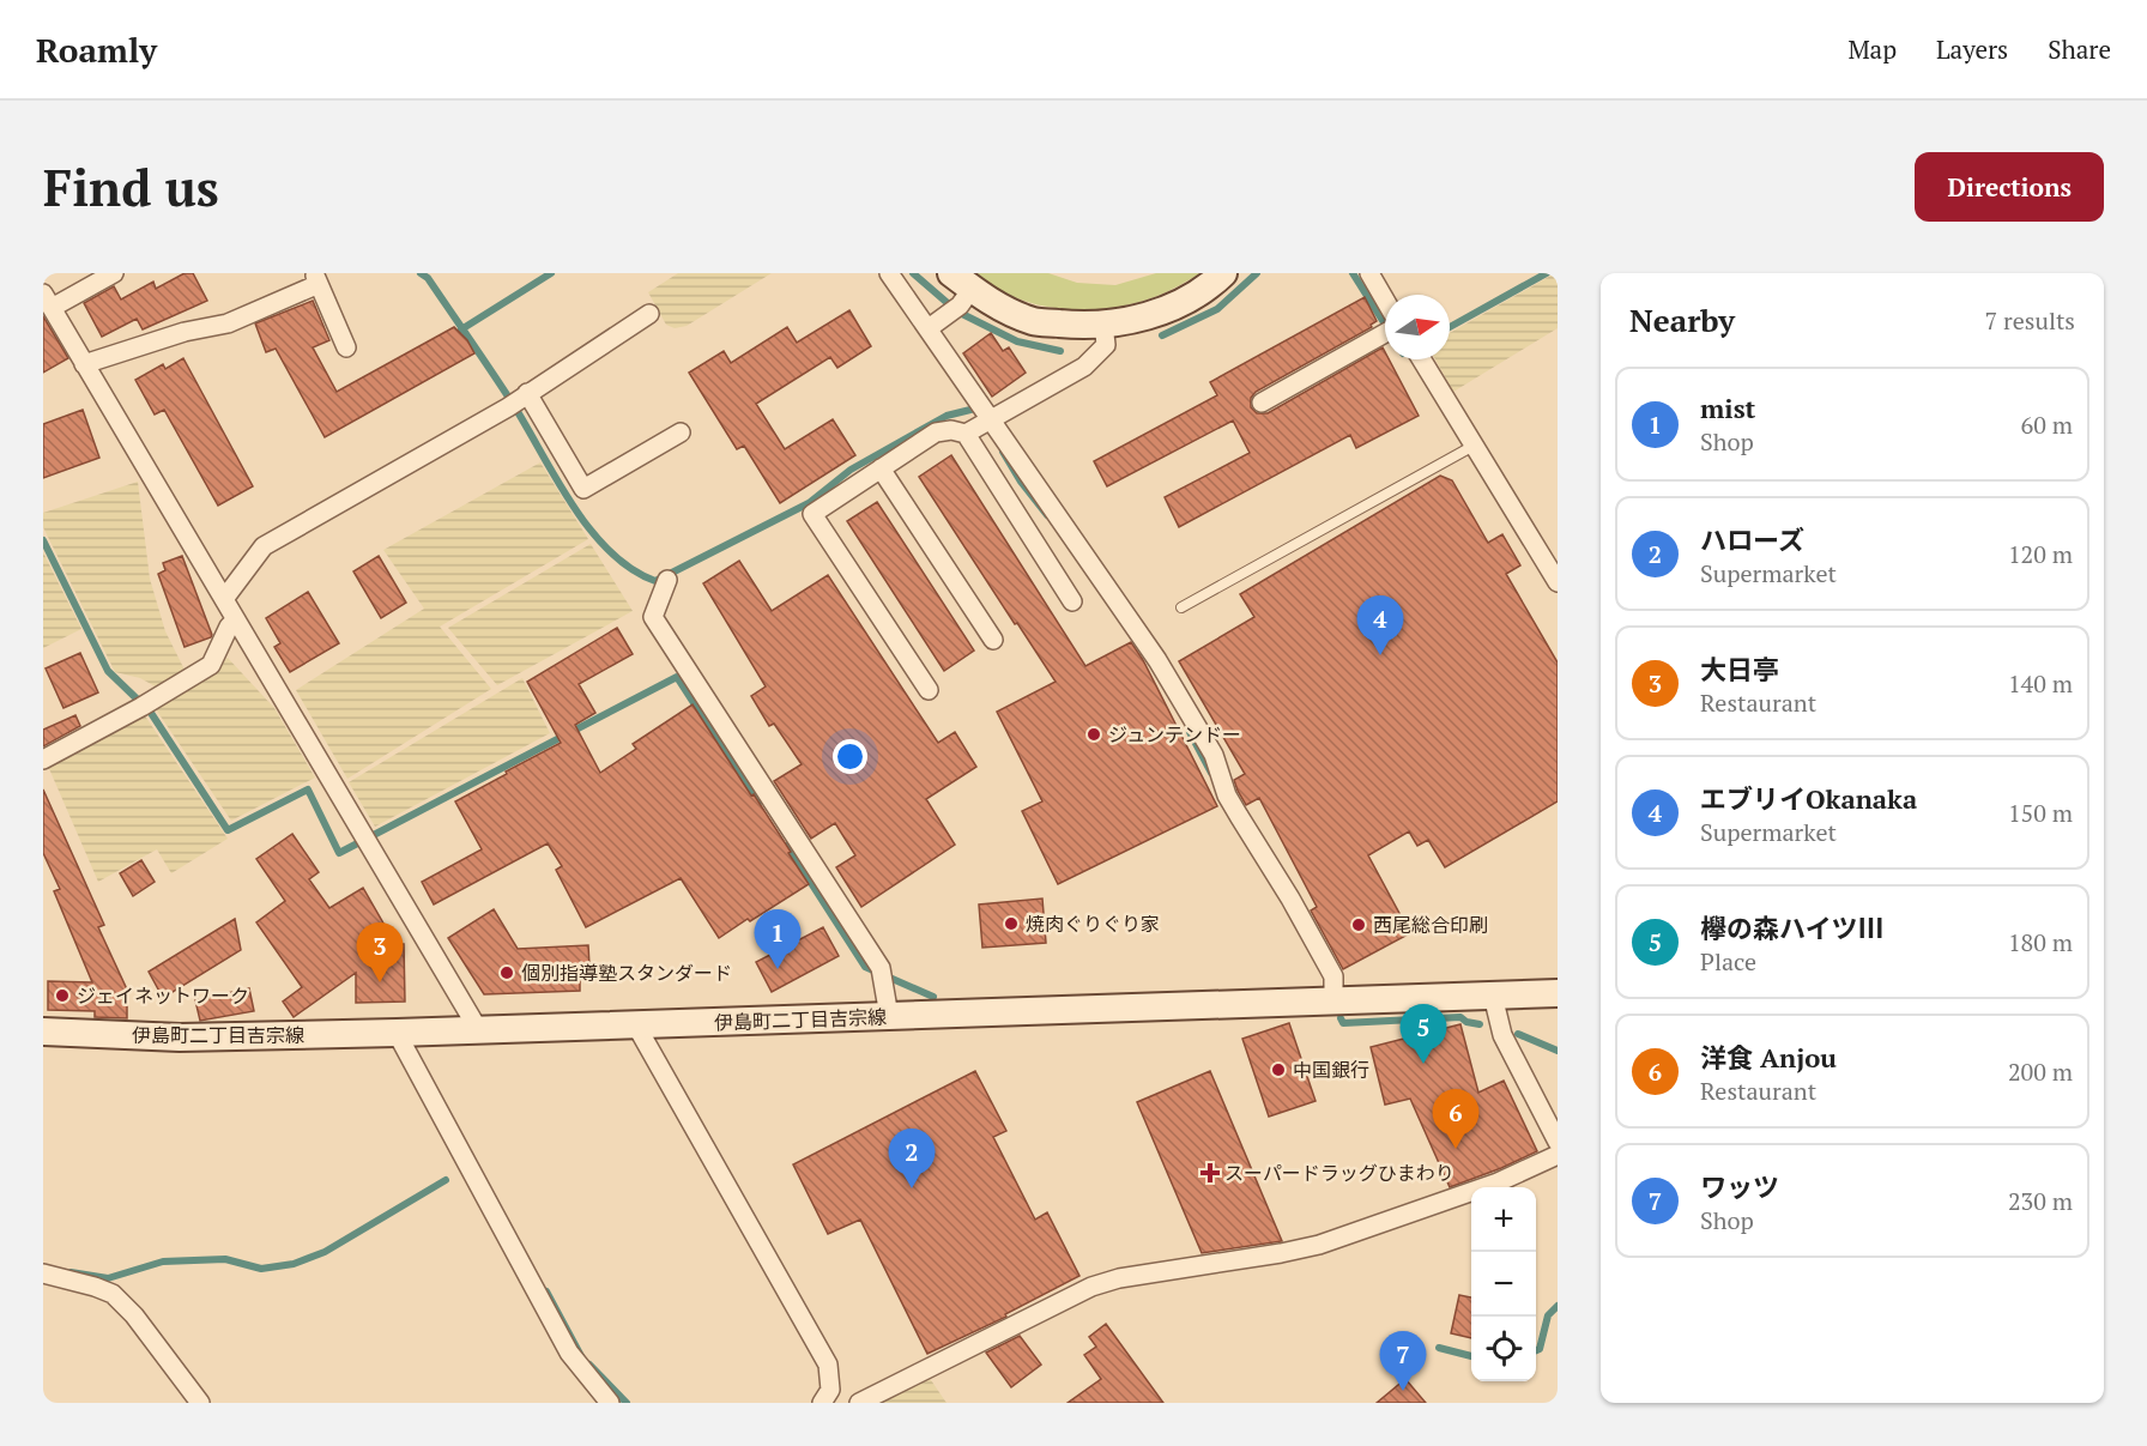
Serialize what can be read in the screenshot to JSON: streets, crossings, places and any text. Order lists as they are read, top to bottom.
{
  "streets": {
    "street": ["伊島町二丁目吉宗線"]
  },
  "places": {
    "other": [
      "ジュンテンドー",
      "焼肉ぐりぐり家",
      "西尾総合印刷",
      "個別指導塾スタンダード",
      "ジェイネットワーク",
      "中国銀行"
    ],
    "health": ["スーパードラッグひまわり"]
  },
  "north": "right",
  "page": {
    "header": "Roamly",
    "nav": ["Map", "Layers", "Share"],
    "buttons": "Directions",
    "title": "Find us",
    "heading": ["Nearby", "7 results"],
    "list": [
      {
        "mark": "1",
        "name": "mist",
        "note": "Shop",
        "value": "60 m"
      },
      {
        "mark": "2",
        "name": "ハローズ",
        "note": "Supermarket",
        "value": "120 m"
      },
      {
        "mark": "3",
        "name": "大日亭",
        "note": "Restaurant",
        "value": "140 m"
      },
      {
        "mark": "4",
        "name": "エブリイOkanaka",
        "note": "Supermarket",
        "value": "150 m"
      },
      {
        "mark": "5",
        "name": "欅の森ハイツⅢ",
        "note": "Place",
        "value": "180 m"
      },
      {
        "mark": "6",
        "name": "洋食 Anjou",
        "note": "Restaurant",
        "value": "200 m"
      },
      {
        "mark": "7",
        "name": "ワッツ",
        "note": "Shop",
        "value": "230 m"
      }
    ],
    "pins": [
      "4",
      "1",
      "3",
      "5",
      "6",
      "2",
      "7"
    ],
    "map_buttons": ["+", "−"]
  }
}
